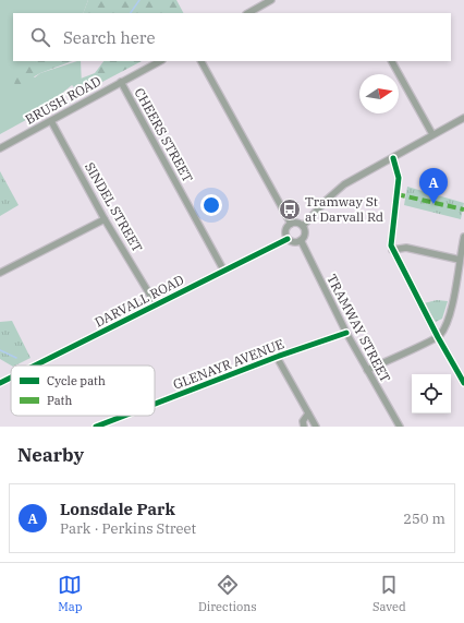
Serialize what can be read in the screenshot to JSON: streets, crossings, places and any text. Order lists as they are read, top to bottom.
{
  "streets": {
    "street": [
      "BRUSH ROAD",
      "CHEERS STREET",
      "SINDEL STREET",
      "DARVALL ROAD",
      "TRAMWAY STREET",
      "GLENAYR AVENUE"
    ]
  },
  "crossings": [
    ["BRUSH ROAD", "CHEERS STREET"],
    ["BRUSH ROAD", "SINDEL STREET"],
    ["CHEERS STREET", "DARVALL ROAD"],
    ["SINDEL STREET", "DARVALL ROAD"],
    ["DARVALL ROAD", "TRAMWAY STREET"],
    ["TRAMWAY STREET", "GLENAYR AVENUE"]
  ],
  "places": {
    "bus stop": ["Tramway St at Darvall Rd"]
  },
  "legend": ["Cycle path", "Path"],
  "north": "right",
  "page": {
    "search": "Search here",
    "pins": "A",
    "heading": "Nearby",
    "list": [
      {
        "mark": "A",
        "name": "Lonsdale Park",
        "note": "Park · Perkins Street",
        "value": "250 m"
      }
    ],
    "nav": ["Map", "Directions", "Saved"]
  }
}
